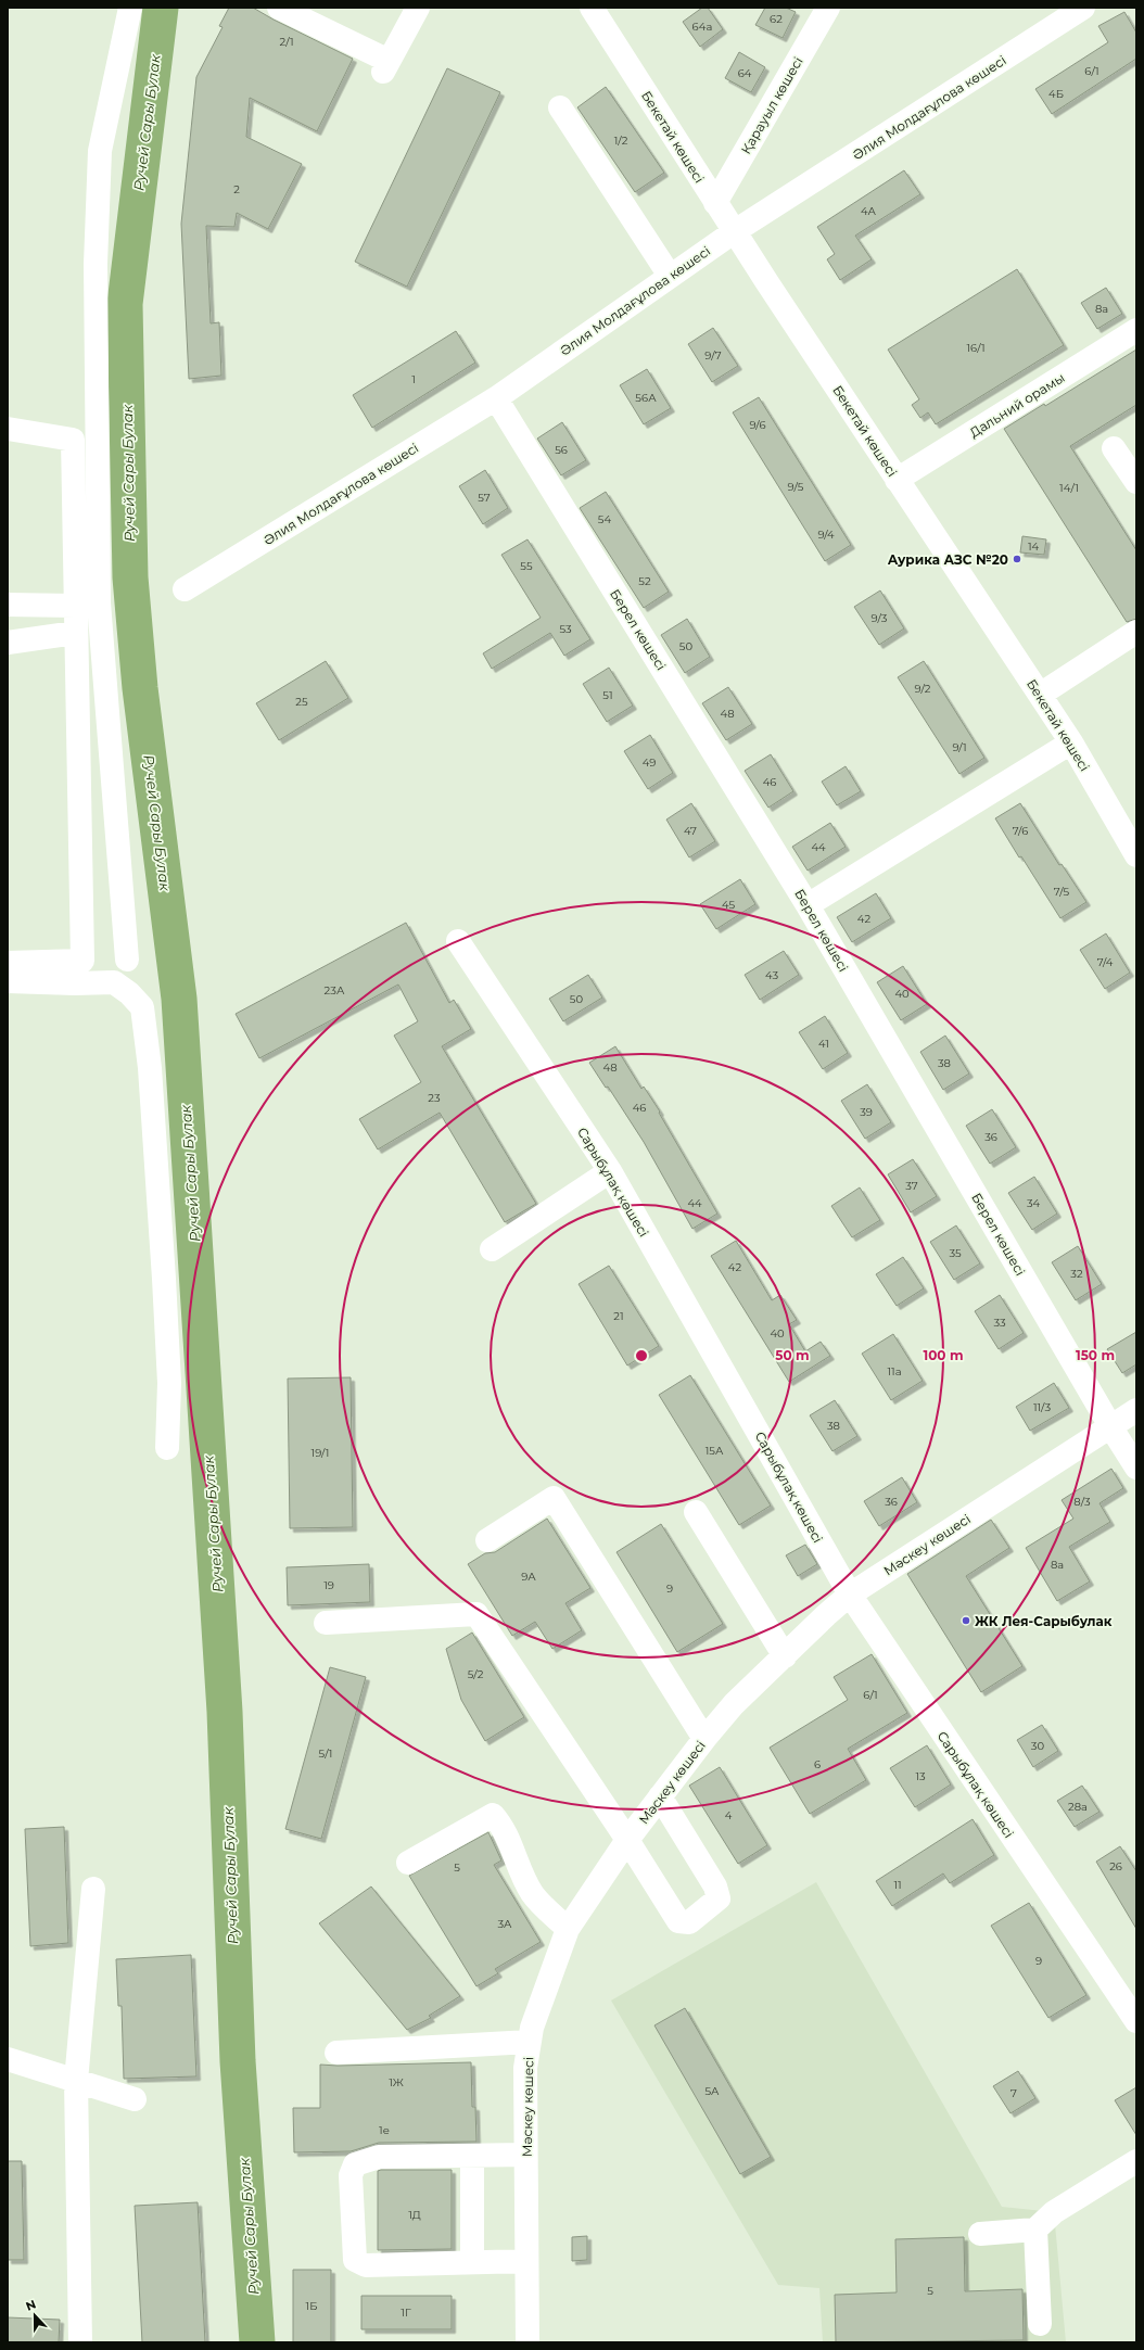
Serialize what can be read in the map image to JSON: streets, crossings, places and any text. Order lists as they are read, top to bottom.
{
  "streets": {
    "street": [
      "Қарауыл көшесі",
      "Әлия Молдағұлова көшесі",
      "Бекетай көшесі",
      "Дальний орамы",
      "Берел көшесі",
      "Сарыбұлақ көшесі",
      "Мәскеу көшесі"
    ]
  },
  "crossings": [
    ["Қарауыл көшесі", "Бекетай көшесі"],
    ["Әлия Молдағұлова көшесі", "Бекетай көшесі"],
    ["Әлия Молдағұлова көшесі", "Берел көшесі"],
    ["Бекетай көшесі", "Дальний орамы"],
    ["Берел көшесі", "Мәскеу көшесі"],
    ["Сарыбұлақ көшесі", "Мәскеу көшесі"]
  ],
  "water": ["Ручей Сары Булак"],
  "places": ["Аурика АЗС №20", "ЖК Лея-Сарыбулак"],
  "house_numbers": [
    "62",
    "64а",
    "2/1",
    "6/1",
    "64",
    "4Б",
    "1/2",
    "2",
    "4А",
    "8а",
    "16/1",
    "9/7",
    "1",
    "56А",
    "9/6",
    "56",
    "9/5",
    "14/1",
    "57",
    "54",
    "9/4",
    "14",
    "55",
    "52",
    "9/3",
    "53",
    "50",
    "9/2",
    "51",
    "25",
    "48",
    "9/1",
    "49",
    "46",
    "47",
    "7/6",
    "44",
    "7/5",
    "45",
    "42",
    "7/4",
    "43",
    "23А",
    "40",
    "50",
    "41",
    "38",
    "48",
    "23",
    "46",
    "39",
    "36",
    "37",
    "44",
    "34",
    "35",
    "42",
    "32",
    "21",
    "33",
    "40",
    "11а",
    "11/3",
    "38",
    "15А",
    "19/1",
    "36",
    "8/3",
    "8а",
    "9А",
    "19",
    "9",
    "5/2",
    "6/1",
    "30",
    "5/1",
    "6",
    "13",
    "28а",
    "4",
    "26",
    "5",
    "11",
    "3А",
    "9",
    "1Ж",
    "5А",
    "7",
    "1е",
    "1Д",
    "5",
    "1Б",
    "1Г"
  ],
  "north": "top",
  "rings": ["50 m", "100 m", "150 m"]
}
